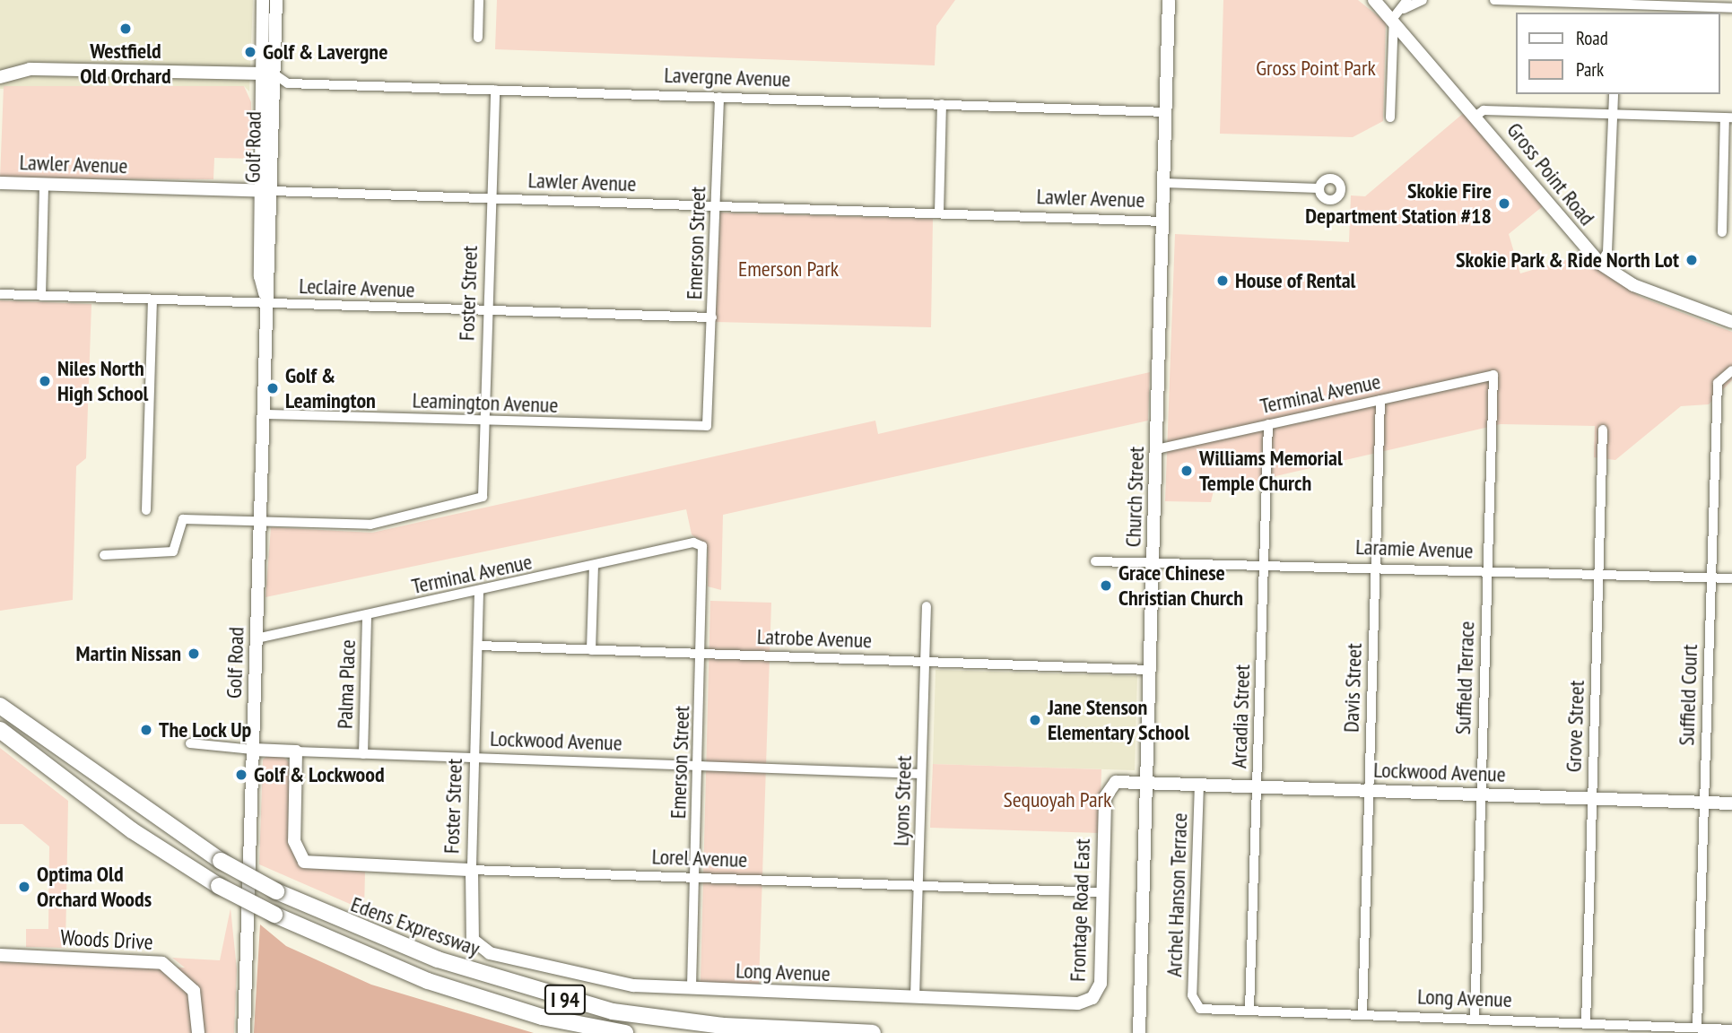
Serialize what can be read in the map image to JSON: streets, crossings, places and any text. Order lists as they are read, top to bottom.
{
  "streets": {
    "highway": ["Edens Expressway", "I 94"],
    "street": [
      "Lavergne Avenue",
      "Golf Road",
      "Lawler Avenue",
      "Gross Point Road",
      "Emerson Street",
      "Leclaire Avenue",
      "Foster Street",
      "Terminal Avenue",
      "Leamington Avenue",
      "Church Street",
      "Laramie Avenue",
      "Latrobe Avenue",
      "Suffield Terrace",
      "Palma Place",
      "Davis Street",
      "Suffield Court",
      "Arcadia Street",
      "Grove Street",
      "Lockwood Avenue",
      "Lyons Street",
      "Lorel Avenue",
      "Archel Hanson Terrace",
      "Frontage Road East",
      "Woods Drive",
      "Long Avenue"
    ]
  },
  "crossings": [
    ["Lavergne Avenue", "Emerson Street"],
    ["Lavergne Avenue", "Foster Street"],
    ["Lavergne Avenue", "Church Street"],
    ["Golf Road", "Lawler Avenue"],
    ["Golf Road", "Leclaire Avenue"],
    ["Golf Road", "Foster Street"],
    ["Golf Road", "Terminal Avenue"],
    ["Golf Road", "Leamington Avenue"],
    ["Golf Road", "Lockwood Avenue"],
    ["Lawler Avenue", "Emerson Street"],
    ["Lawler Avenue", "Foster Street"],
    ["Lawler Avenue", "Church Street"],
    ["Emerson Street", "Leclaire Avenue"],
    ["Emerson Street", "Terminal Avenue"],
    ["Emerson Street", "Leamington Avenue"],
    ["Emerson Street", "Latrobe Avenue"],
    ["Emerson Street", "Lockwood Avenue"],
    ["Emerson Street", "Lorel Avenue"],
    ["Emerson Street", "Long Avenue"],
    ["Leclaire Avenue", "Foster Street"],
    ["Foster Street", "Terminal Avenue"],
    ["Foster Street", "Leamington Avenue"],
    ["Foster Street", "Latrobe Avenue"],
    ["Foster Street", "Lockwood Avenue"],
    ["Foster Street", "Lorel Avenue"],
    ["Foster Street", "Long Avenue"],
    ["Terminal Avenue", "Church Street"],
    ["Terminal Avenue", "Suffield Terrace"],
    ["Terminal Avenue", "Palma Place"],
    ["Terminal Avenue", "Davis Street"],
    ["Terminal Avenue", "Arcadia Street"],
    ["Church Street", "Laramie Avenue"],
    ["Church Street", "Latrobe Avenue"],
    ["Church Street", "Lockwood Avenue"],
    ["Church Street", "Frontage Road East"],
    ["Laramie Avenue", "Suffield Terrace"],
    ["Laramie Avenue", "Davis Street"],
    ["Laramie Avenue", "Suffield Court"],
    ["Laramie Avenue", "Arcadia Street"],
    ["Laramie Avenue", "Grove Street"],
    ["Latrobe Avenue", "Lyons Street"],
    ["Suffield Terrace", "Lockwood Avenue"],
    ["Suffield Terrace", "Long Avenue"],
    ["Palma Place", "Lockwood Avenue"],
    ["Davis Street", "Lockwood Avenue"],
    ["Davis Street", "Long Avenue"],
    ["Suffield Court", "Lockwood Avenue"],
    ["Suffield Court", "Long Avenue"],
    ["Arcadia Street", "Lockwood Avenue"],
    ["Arcadia Street", "Long Avenue"],
    ["Grove Street", "Lockwood Avenue"],
    ["Grove Street", "Long Avenue"],
    ["Lockwood Avenue", "Lyons Street"],
    ["Lockwood Avenue", "Lorel Avenue"],
    ["Lockwood Avenue", "Archel Hanson Terrace"],
    ["Lockwood Avenue", "Frontage Road East"],
    ["Lyons Street", "Lorel Avenue"],
    ["Lyons Street", "Long Avenue"],
    ["Lorel Avenue", "Frontage Road East"],
    ["Archel Hanson Terrace", "Long Avenue"],
    ["Frontage Road East", "Long Avenue"]
  ],
  "parks": ["Gross Point Park", "Emerson Park", "Sequoyah Park"],
  "places": [
    "Westfield Old Orchard",
    "Golf & Lavergne",
    "Skokie Fire Department Station #18",
    "Skokie Park & Ride North Lot",
    "House of Rental",
    "Niles North High School",
    "Golf & Leamington",
    "Williams Memorial Temple Church",
    "Grace Chinese Christian Church",
    "Martin Nissan",
    "Jane Stenson Elementary School",
    "The Lock Up",
    "Golf & Lockwood",
    "Optima Old Orchard Woods"
  ],
  "legend": ["Road", "Park"]
}
